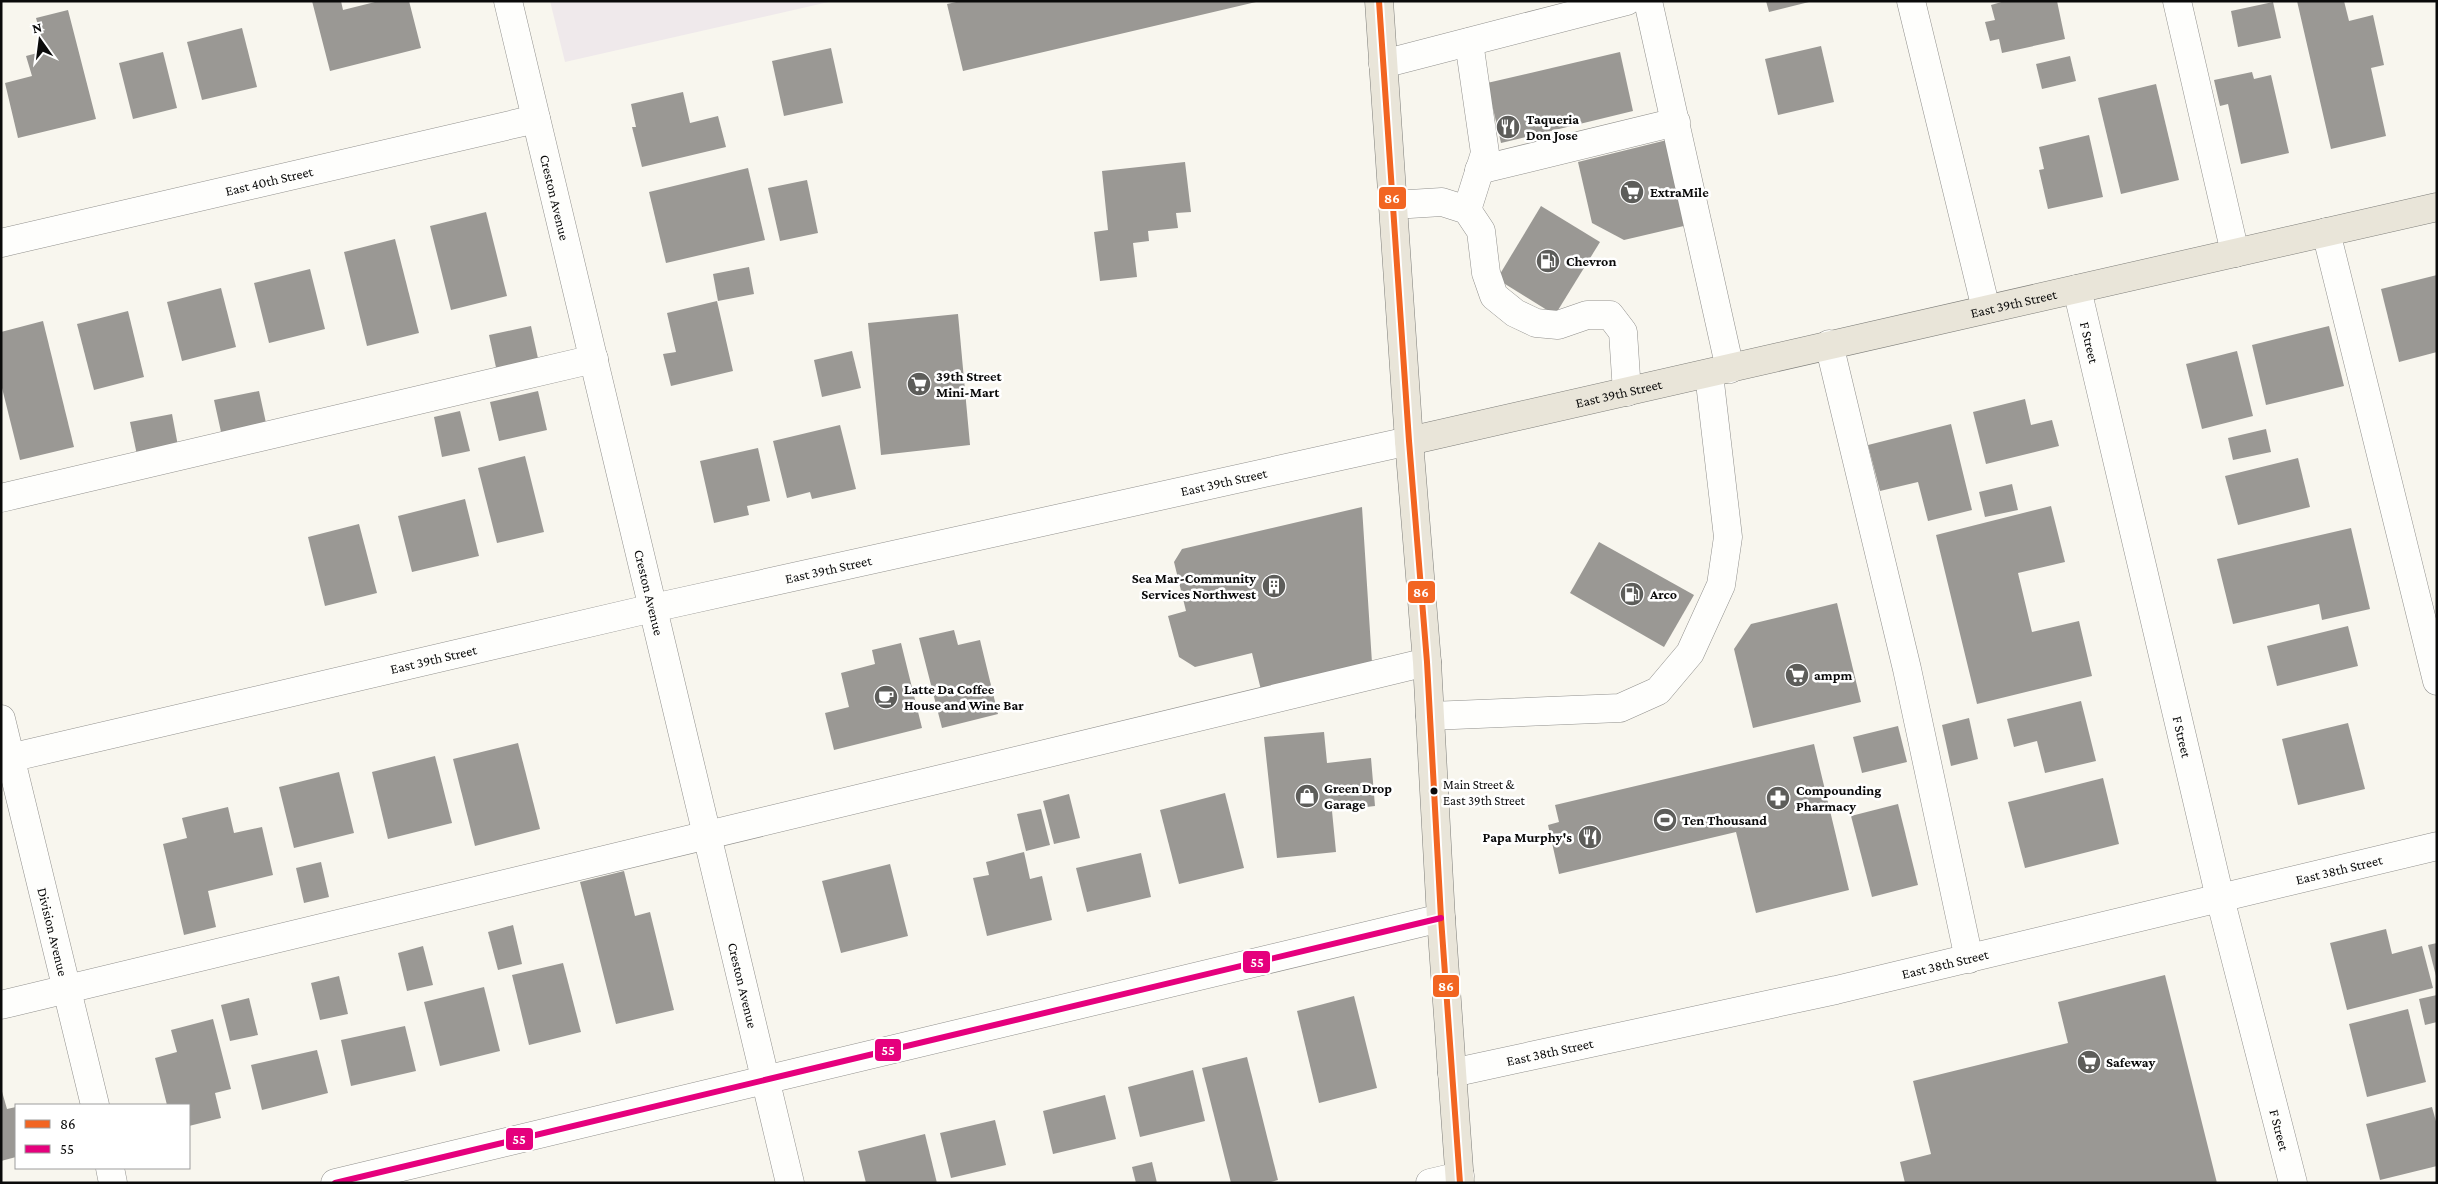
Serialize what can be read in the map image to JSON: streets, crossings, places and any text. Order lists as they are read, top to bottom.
{
  "streets": {
    "main road": ["East 39th Street"],
    "street": [
      "East 40th Street",
      "Creston Avenue",
      "F Street",
      "East 38th Street",
      "Division Avenue"
    ]
  },
  "crossings": [
    ["East 40th Street", "Creston Avenue"],
    ["Creston Avenue", "East 39th Street"],
    ["East 39th Street", "F Street"],
    ["East 39th Street", "Division Avenue"],
    ["F Street", "East 38th Street"]
  ],
  "places": {
    "restaurant": ["Taqueria Don Jose", "Papa Murphy's"],
    "supermarket": [
      "ExtraMile",
      "39th Street Mini-Mart",
      "ampm",
      "Safeway"
    ],
    "fuel station": ["Chevron", "Arco"],
    "building": ["Sea Mar-Community Services Northwest"],
    "cafe": ["Latte Da Coffee House and Wine Bar"],
    "other": ["Main Street & East 39th Street"],
    "shop": ["Green Drop Garage"],
    "pharmacy": ["Compounding Pharmacy"],
    "sports": ["Ten Thousand"]
  },
  "lines": ["transit line 86", "transit line 55"],
  "legend": ["86", "55"],
  "north": "top"
}
